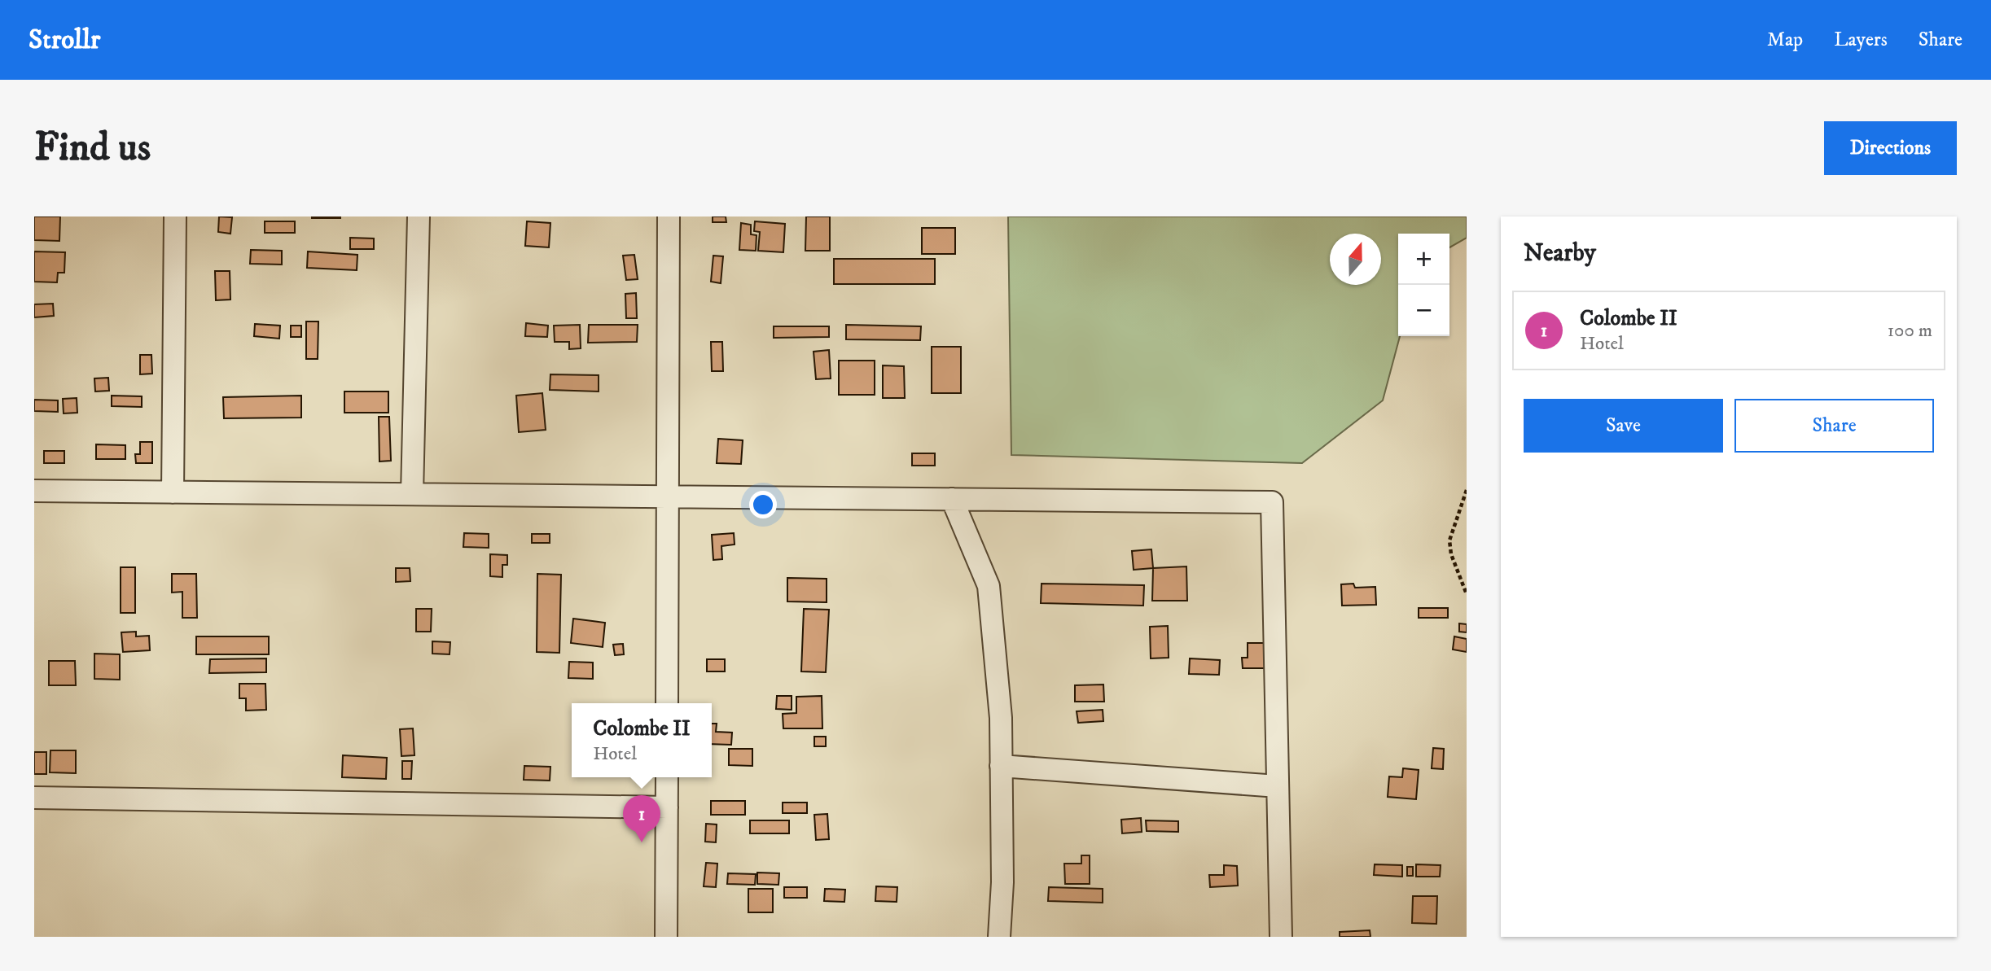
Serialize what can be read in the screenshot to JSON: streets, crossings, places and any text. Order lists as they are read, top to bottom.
{
  "north": "top",
  "page": {
    "header": "Strollr",
    "nav": ["Map", "Layers", "Share"],
    "buttons": [
      "Directions",
      ["Save", "Share"]
    ],
    "title": "Find us",
    "heading": "Nearby",
    "map_buttons": ["+", "−"],
    "list": [
      {
        "mark": "1",
        "name": "Colombe II",
        "note": "Hotel",
        "value": "100 m"
      }
    ],
    "popup": ["Colombe II", "Hotel"],
    "pins": "1"
  }
}
